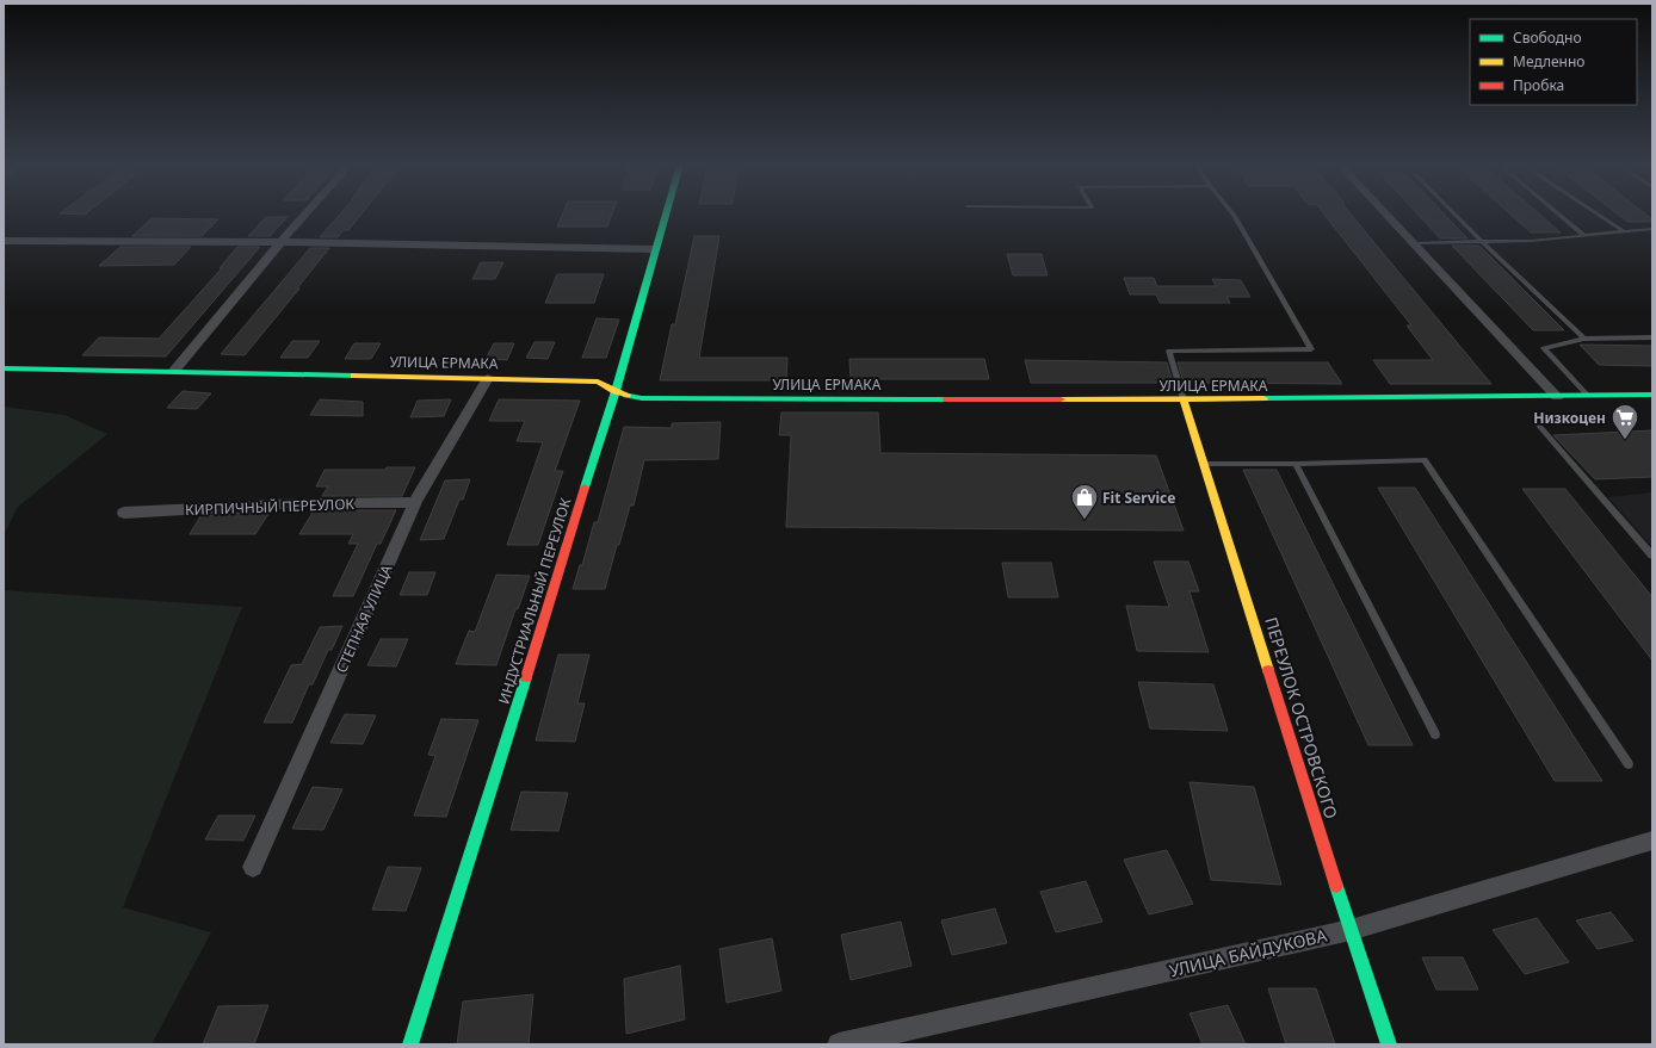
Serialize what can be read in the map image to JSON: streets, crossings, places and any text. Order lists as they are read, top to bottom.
{
  "streets": {
    "street": [
      "УЛИЦА ЕРМАКА",
      "КИРПИЧНЫЙ ПЕРЕУЛОК",
      "ИНДУСТРИАЛЬНЫЙ ПЕРЕУЛОК",
      "СТЕПНАЯ УЛИЦА",
      "ПЕРЕУЛОК ОСТРОВСКОГО",
      "УЛИЦА БАЙДУКОВА"
    ]
  },
  "crossings": [
    ["УЛИЦА ЕРМАКА", "ИНДУСТРИАЛЬНЫЙ ПЕРЕУЛОК"],
    ["УЛИЦА ЕРМАКА", "СТЕПНАЯ УЛИЦА"],
    ["УЛИЦА ЕРМАКА", "ПЕРЕУЛОК ОСТРОВСКОГО"],
    ["КИРПИЧНЫЙ ПЕРЕУЛОК", "СТЕПНАЯ УЛИЦА"],
    ["ПЕРЕУЛОК ОСТРОВСКОГО", "УЛИЦА БАЙДУКОВА"]
  ],
  "places": {
    "supermarket": ["Низкоцен"],
    "shop": ["Fit Service"]
  },
  "legend": ["Свободно", "Медленно", "Пробка"]
}
